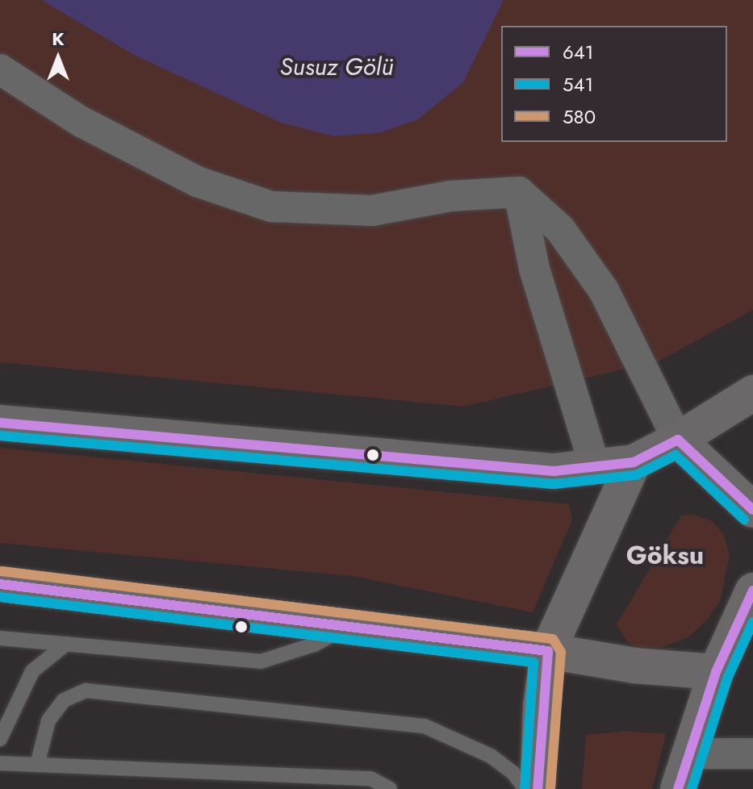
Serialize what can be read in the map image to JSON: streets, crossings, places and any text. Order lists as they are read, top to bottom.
{
  "districts": ["Göksu"],
  "water": ["Susuz Gölü"],
  "lines": ["transit line 641", "transit line 541", "transit line 580"],
  "legend": ["641", "541", "580"],
  "north": "top"
}
